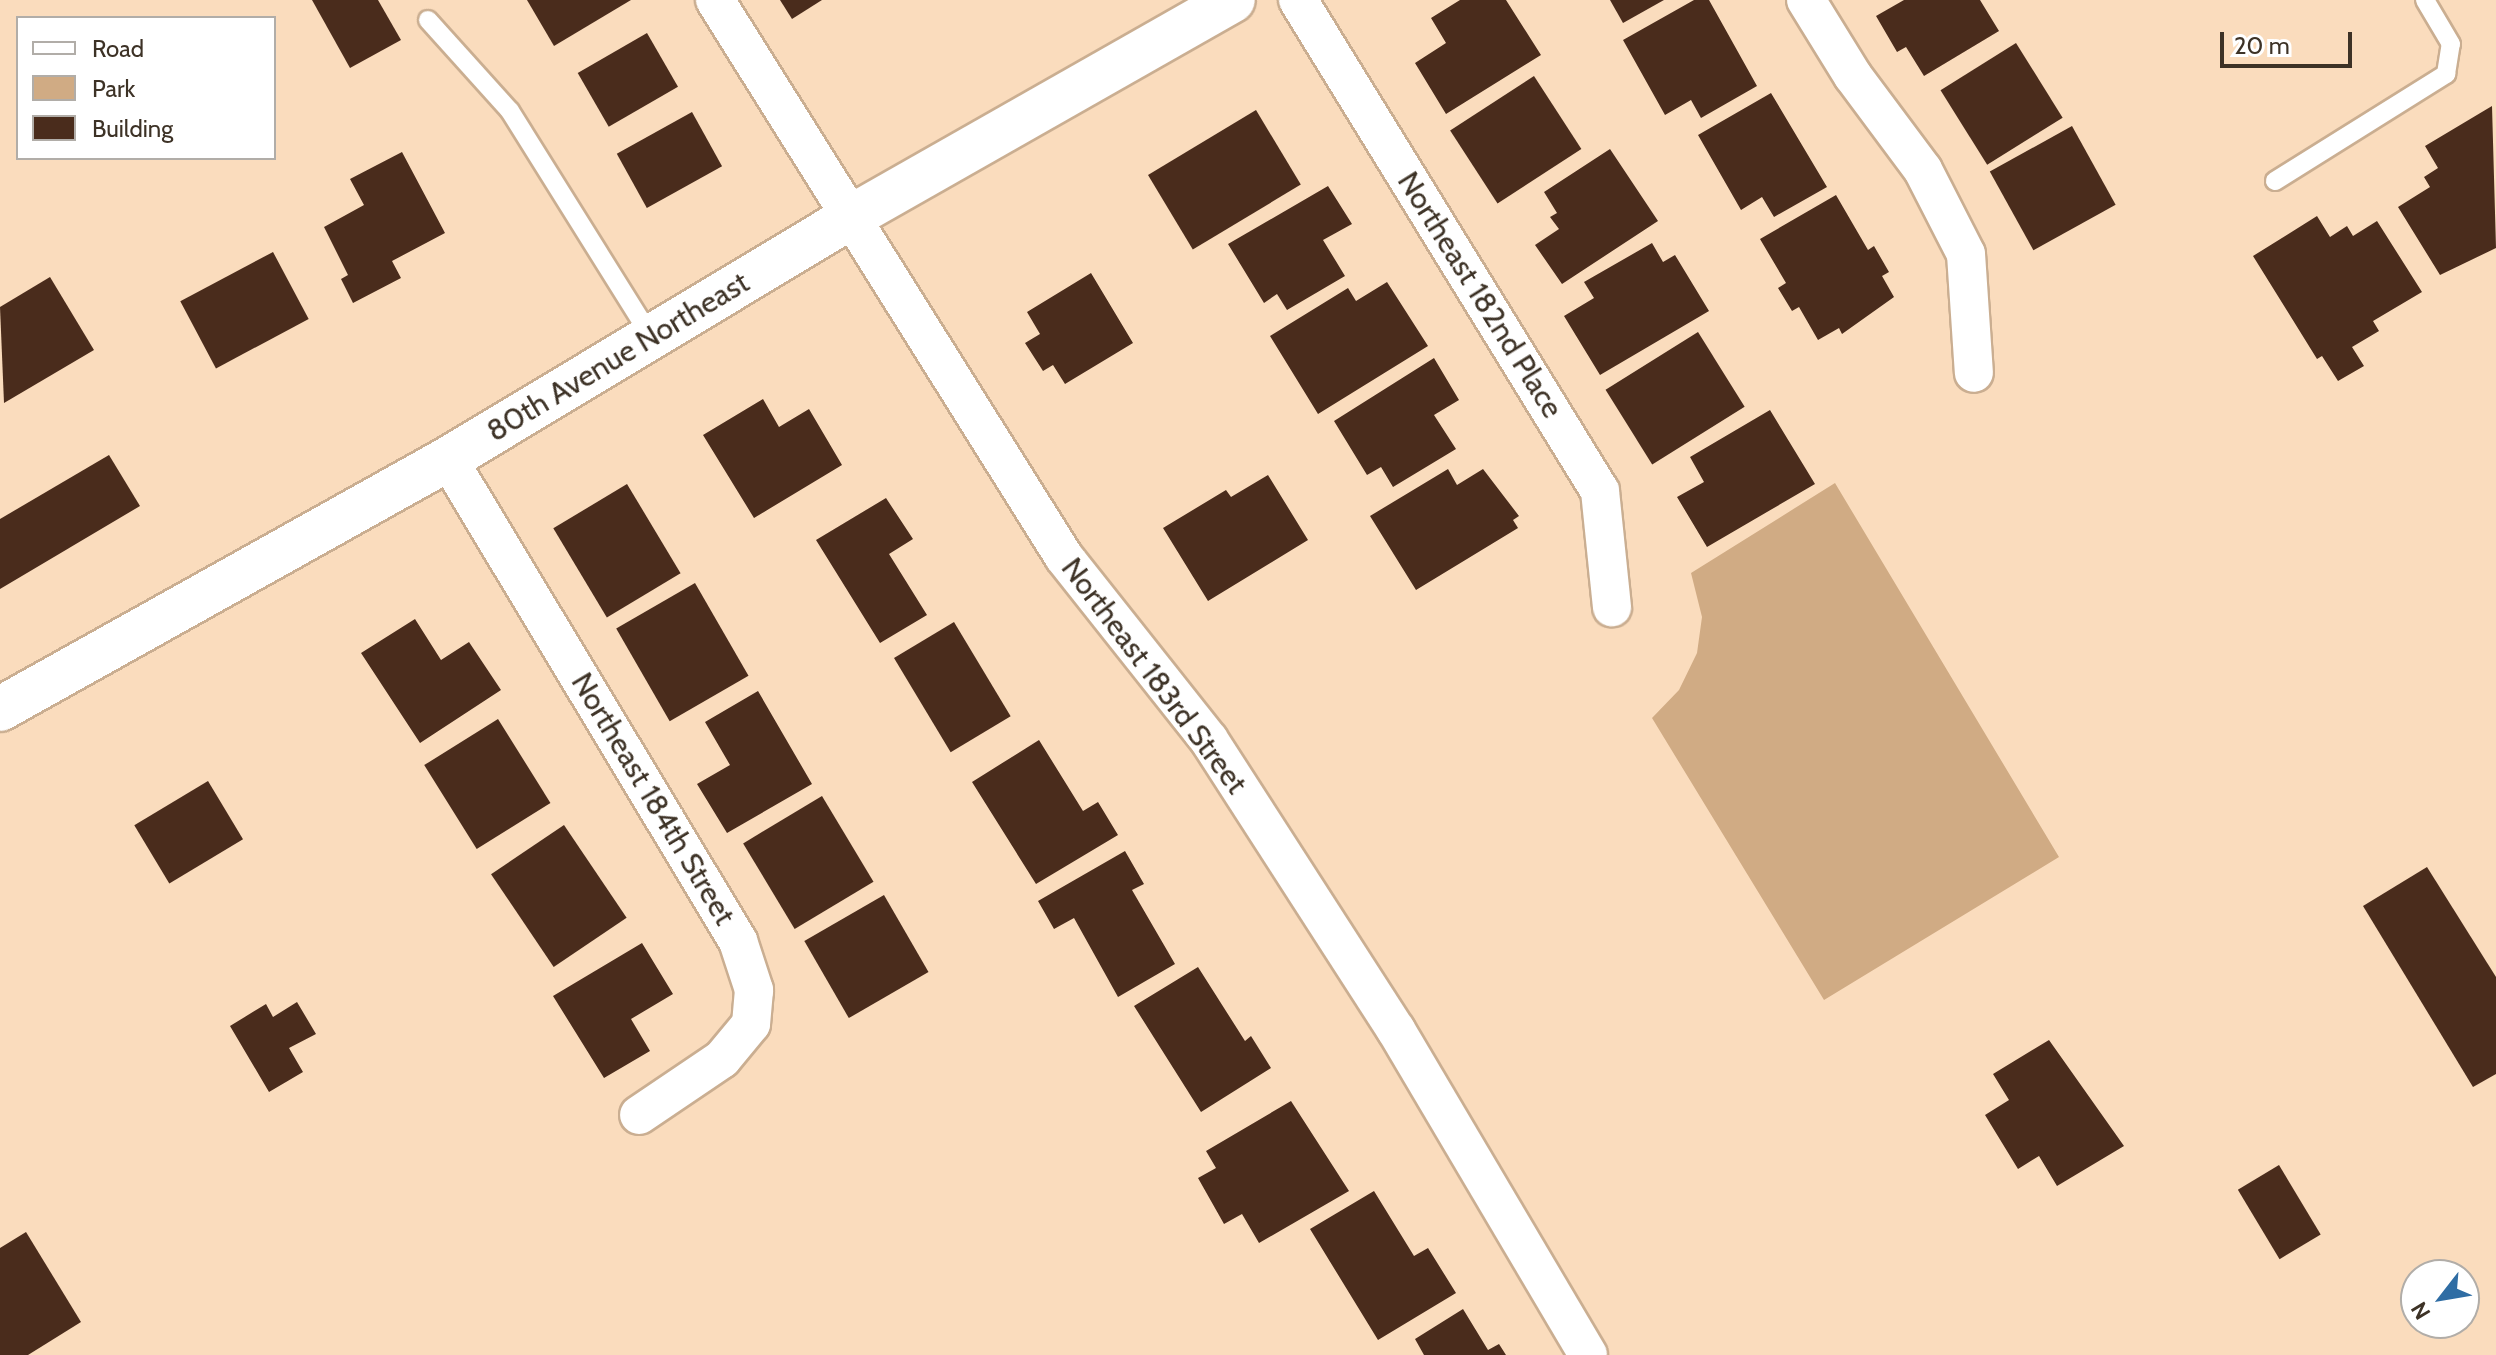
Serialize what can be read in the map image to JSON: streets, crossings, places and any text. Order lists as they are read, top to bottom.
{
  "streets": {
    "main road": ["80th Avenue Northeast"],
    "street": ["Northeast 182nd Place", "Northeast 183rd Street", "Northeast 184th Street"]
  },
  "crossings": [
    ["80th Avenue Northeast", "Northeast 183rd Street"],
    ["80th Avenue Northeast", "Northeast 184th Street"]
  ],
  "legend": ["Road", "Park", "Building"],
  "scale_bar": "20 m",
  "north": "bottom left"
}
